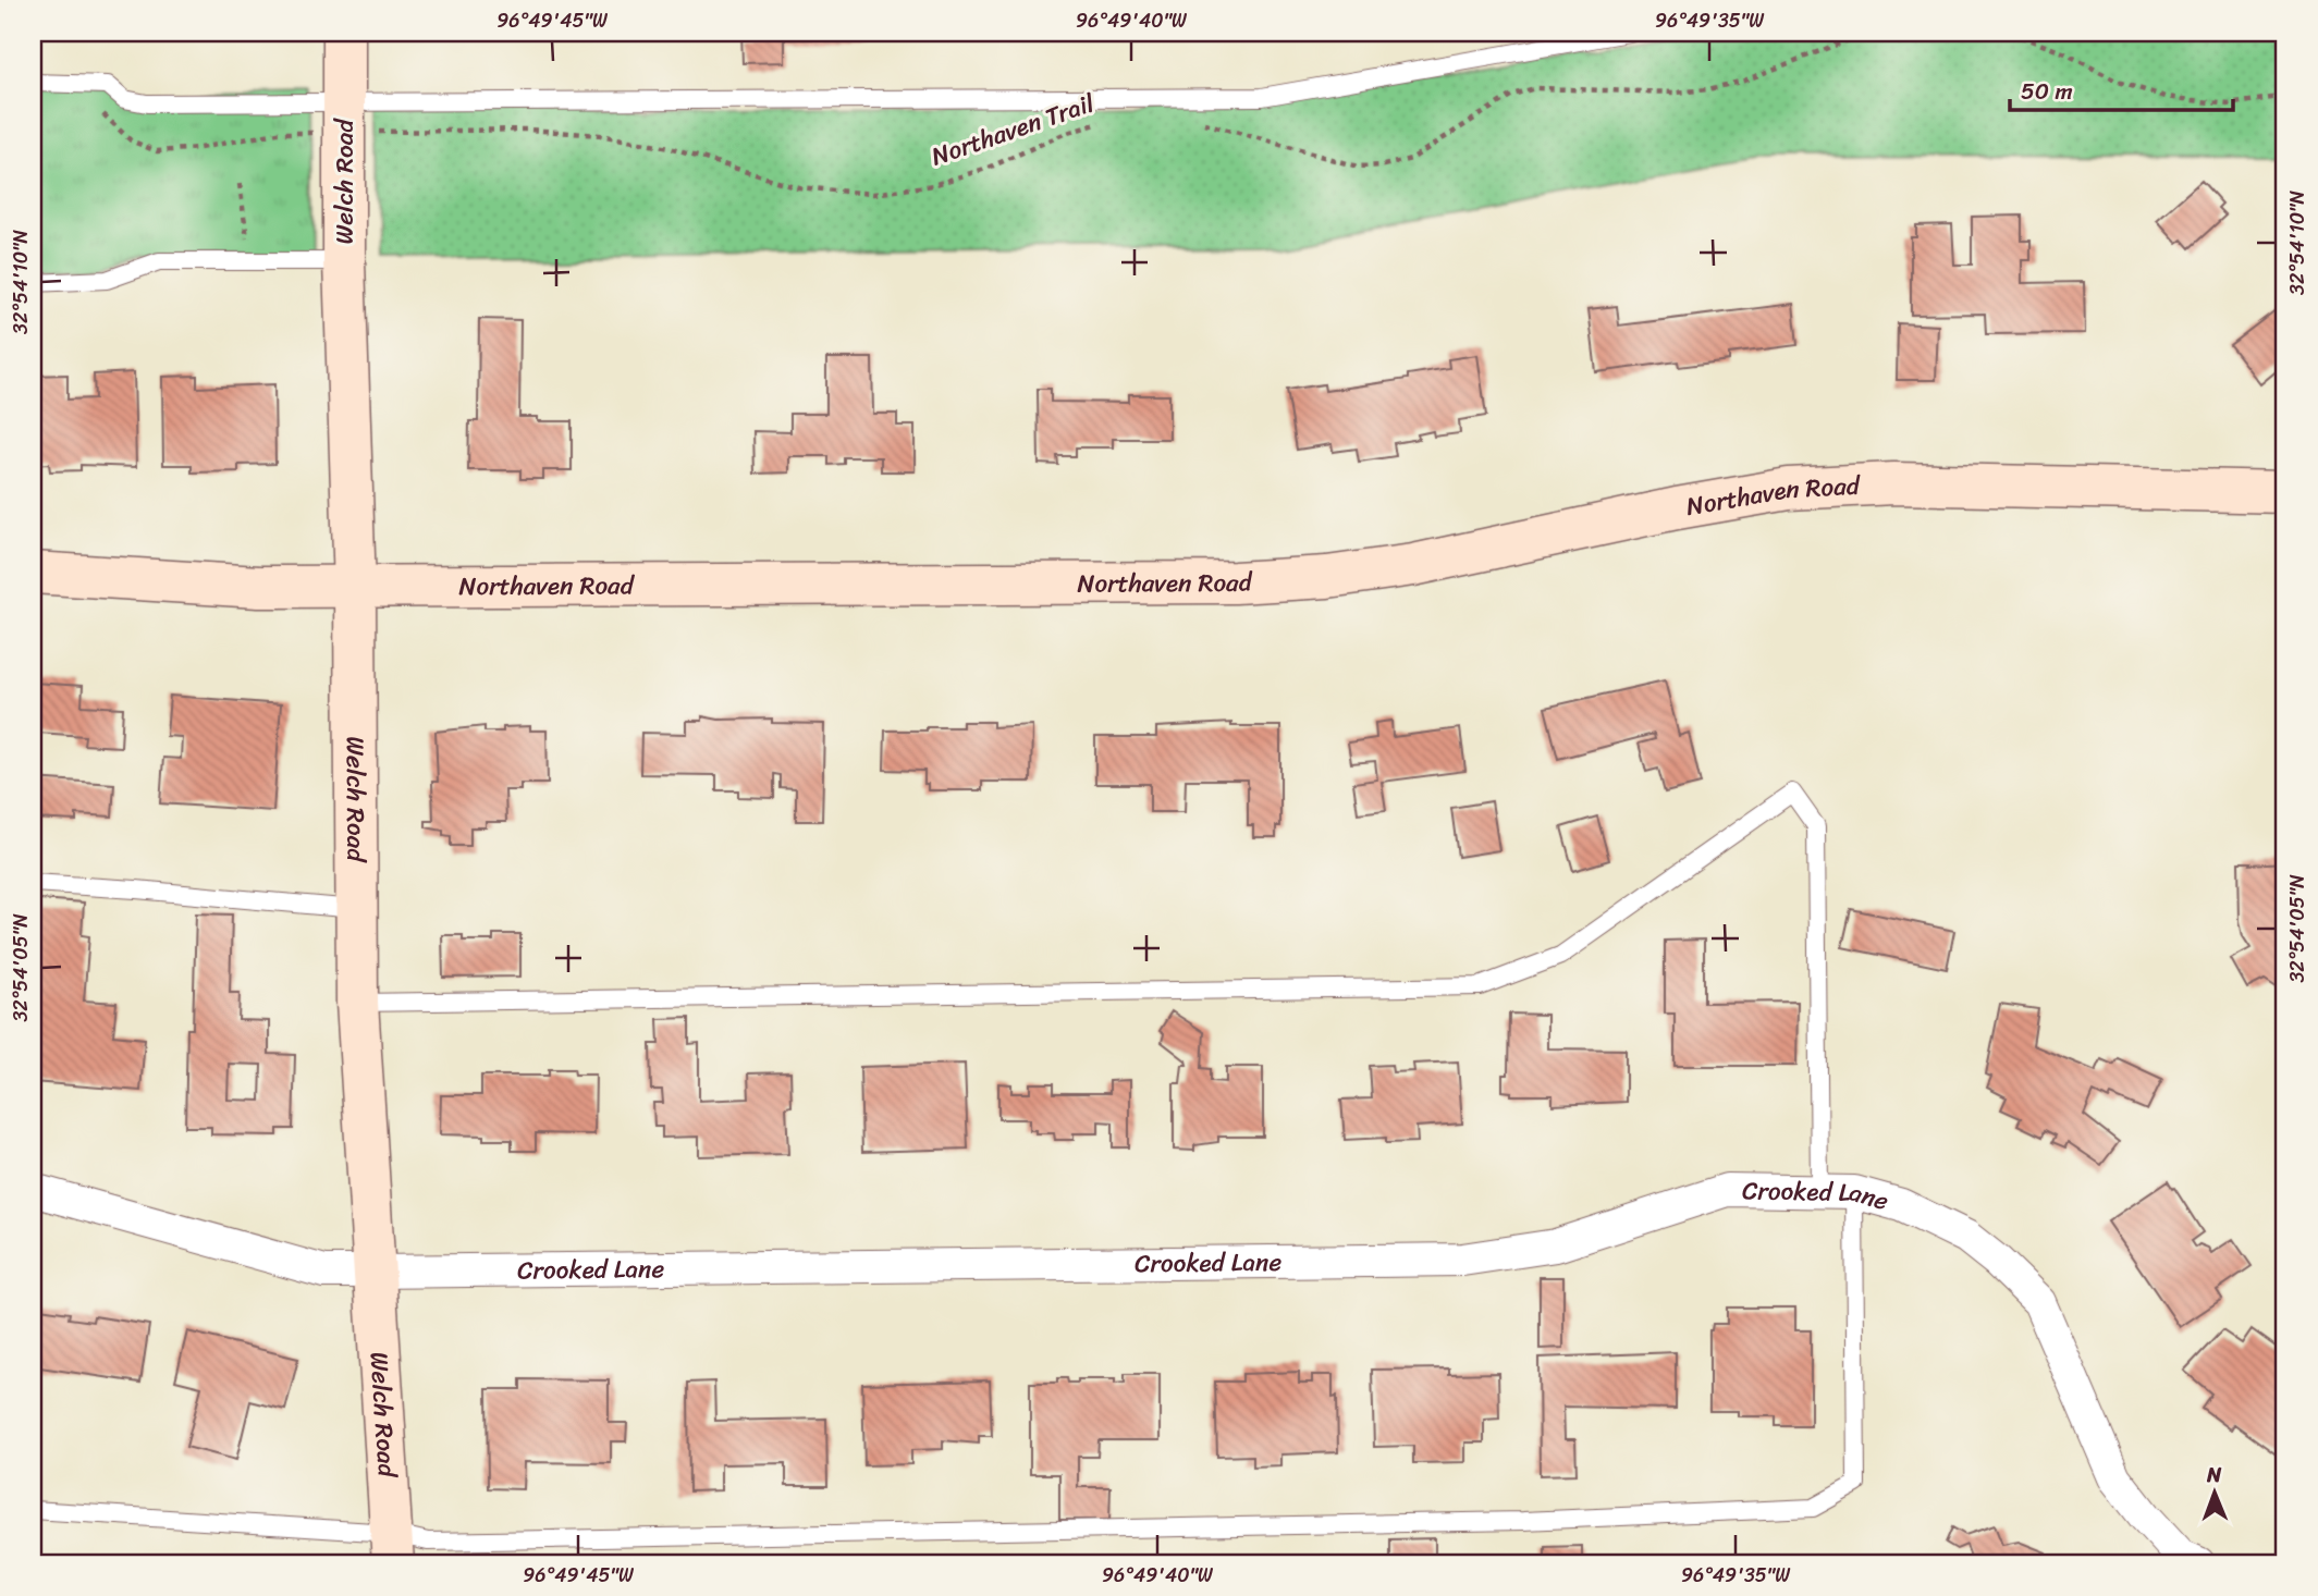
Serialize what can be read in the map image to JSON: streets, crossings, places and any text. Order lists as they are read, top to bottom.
{
  "streets": {
    "street": ["Welch Road", "Northaven Road", "Crooked Lane"],
    "path": ["Northaven Trail"]
  },
  "crossings": [
    ["Northaven Trail", "Welch Road"],
    ["Welch Road", "Northaven Road"],
    ["Welch Road", "Crooked Lane"]
  ],
  "scale_bar": "50 m",
  "north": "top",
  "coordinates": [
    "96°49'45\"W",
    "96°49'40\"W",
    "96°49'35\"W",
    "32°54'10\"N",
    "32°54'05\"N"
  ]
}
